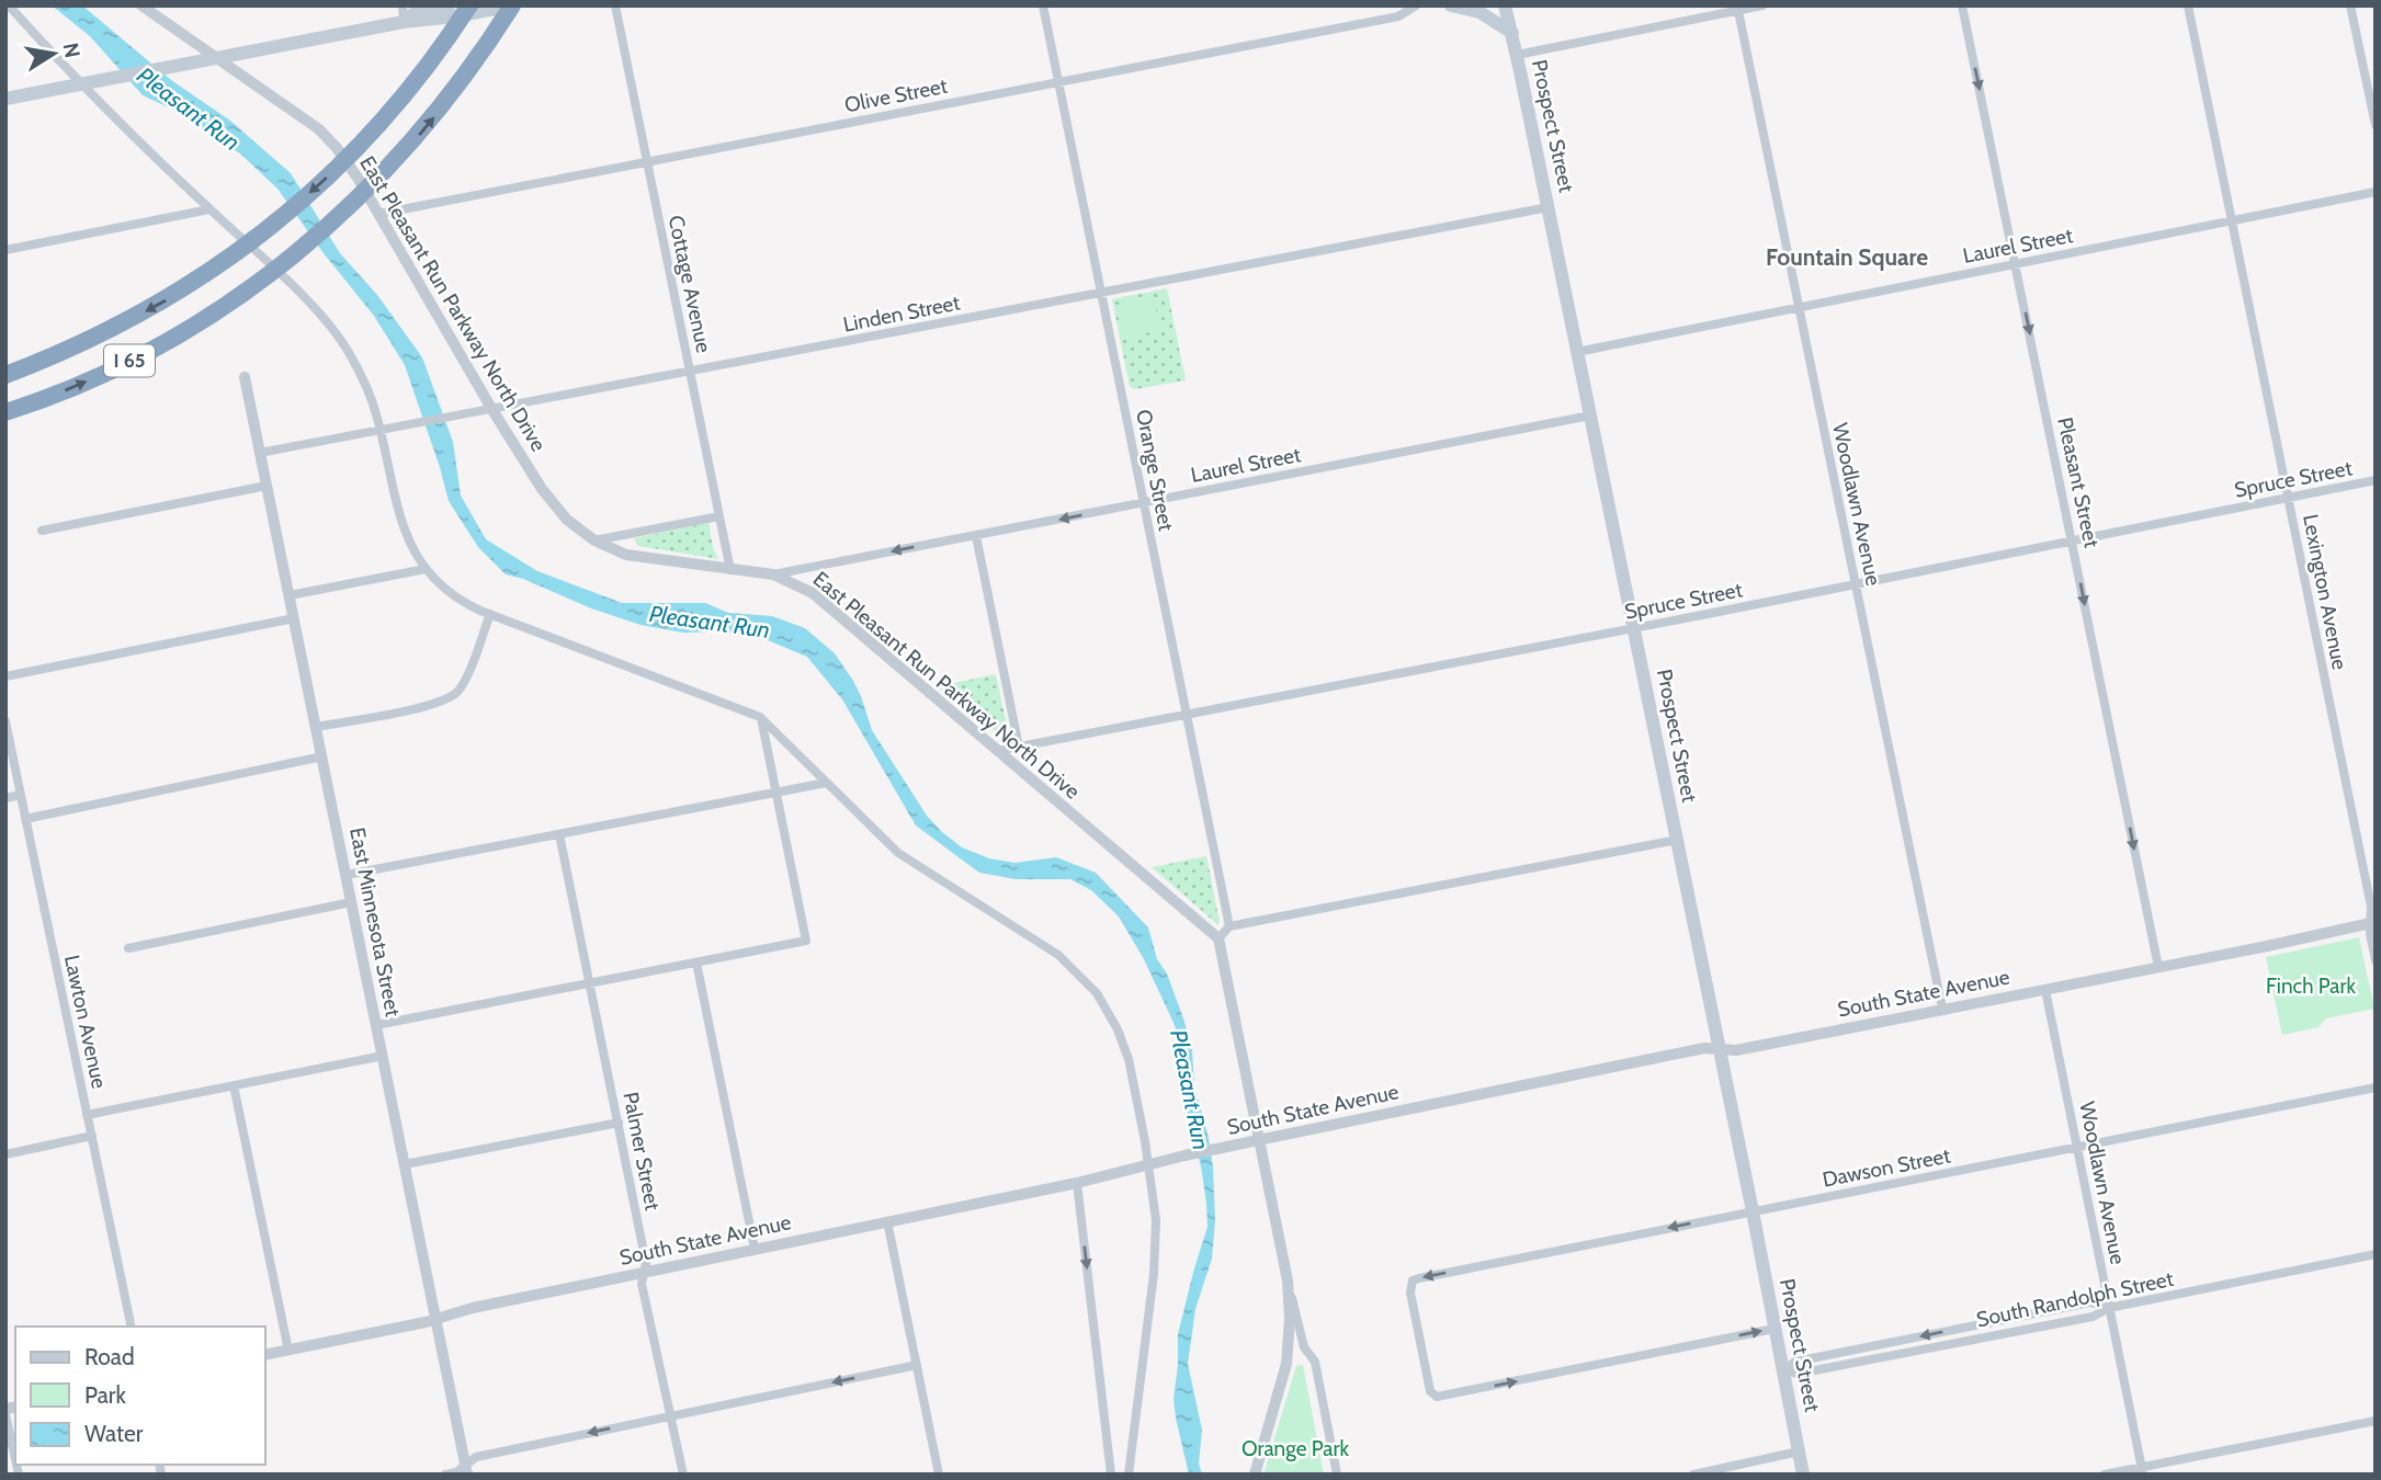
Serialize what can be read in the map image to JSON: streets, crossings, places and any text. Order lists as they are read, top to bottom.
{
  "streets": {
    "highway": ["I 65"],
    "main road": ["Prospect Street"],
    "street": [
      "Olive Street",
      "Laurel Street",
      "Cottage Avenue",
      "East Pleasant Run Parkway North Drive",
      "Linden Street",
      "Orange Street",
      "Spruce Street",
      "Pleasant Street",
      "Woodlawn Avenue",
      "Lexington Avenue",
      "East Minnesota Street",
      "South State Avenue",
      "Lawton Avenue",
      "Palmer Street",
      "Dawson Street",
      "South Randolph Street"
    ]
  },
  "crossings": [
    ["Olive Street", "Cottage Avenue"],
    ["Olive Street", "East Pleasant Run Parkway North Drive"],
    ["Olive Street", "Orange Street"],
    ["Prospect Street", "Laurel Street"],
    ["Prospect Street", "Linden Street"],
    ["Prospect Street", "Spruce Street"],
    ["Prospect Street", "South State Avenue"],
    ["Prospect Street", "Dawson Street"],
    ["Prospect Street", "South Randolph Street"],
    ["Laurel Street", "East Pleasant Run Parkway North Drive"],
    ["Laurel Street", "Orange Street"],
    ["Laurel Street", "Pleasant Street"],
    ["Laurel Street", "Woodlawn Avenue"],
    ["Laurel Street", "Lexington Avenue"],
    ["Cottage Avenue", "East Pleasant Run Parkway North Drive"],
    ["Cottage Avenue", "Linden Street"],
    ["East Pleasant Run Parkway North Drive", "Linden Street"],
    ["East Pleasant Run Parkway North Drive", "Spruce Street"],
    ["Linden Street", "Orange Street"],
    ["Linden Street", "East Minnesota Street"],
    ["Orange Street", "Spruce Street"],
    ["Spruce Street", "Pleasant Street"],
    ["Spruce Street", "Woodlawn Avenue"],
    ["Spruce Street", "Lexington Avenue"],
    ["Pleasant Street", "South State Avenue"],
    ["Woodlawn Avenue", "South State Avenue"],
    ["Woodlawn Avenue", "Dawson Street"],
    ["Woodlawn Avenue", "South Randolph Street"],
    ["Lexington Avenue", "South State Avenue"],
    ["East Minnesota Street", "South State Avenue"],
    ["South State Avenue", "Palmer Street"]
  ],
  "one_way": ["Pleasant Street"],
  "districts": ["Fountain Square"],
  "water": ["Pleasant Run"],
  "parks": ["Finch Park", "Orange Park"],
  "legend": ["Road", "Park", "Water"],
  "north": "right"
}
